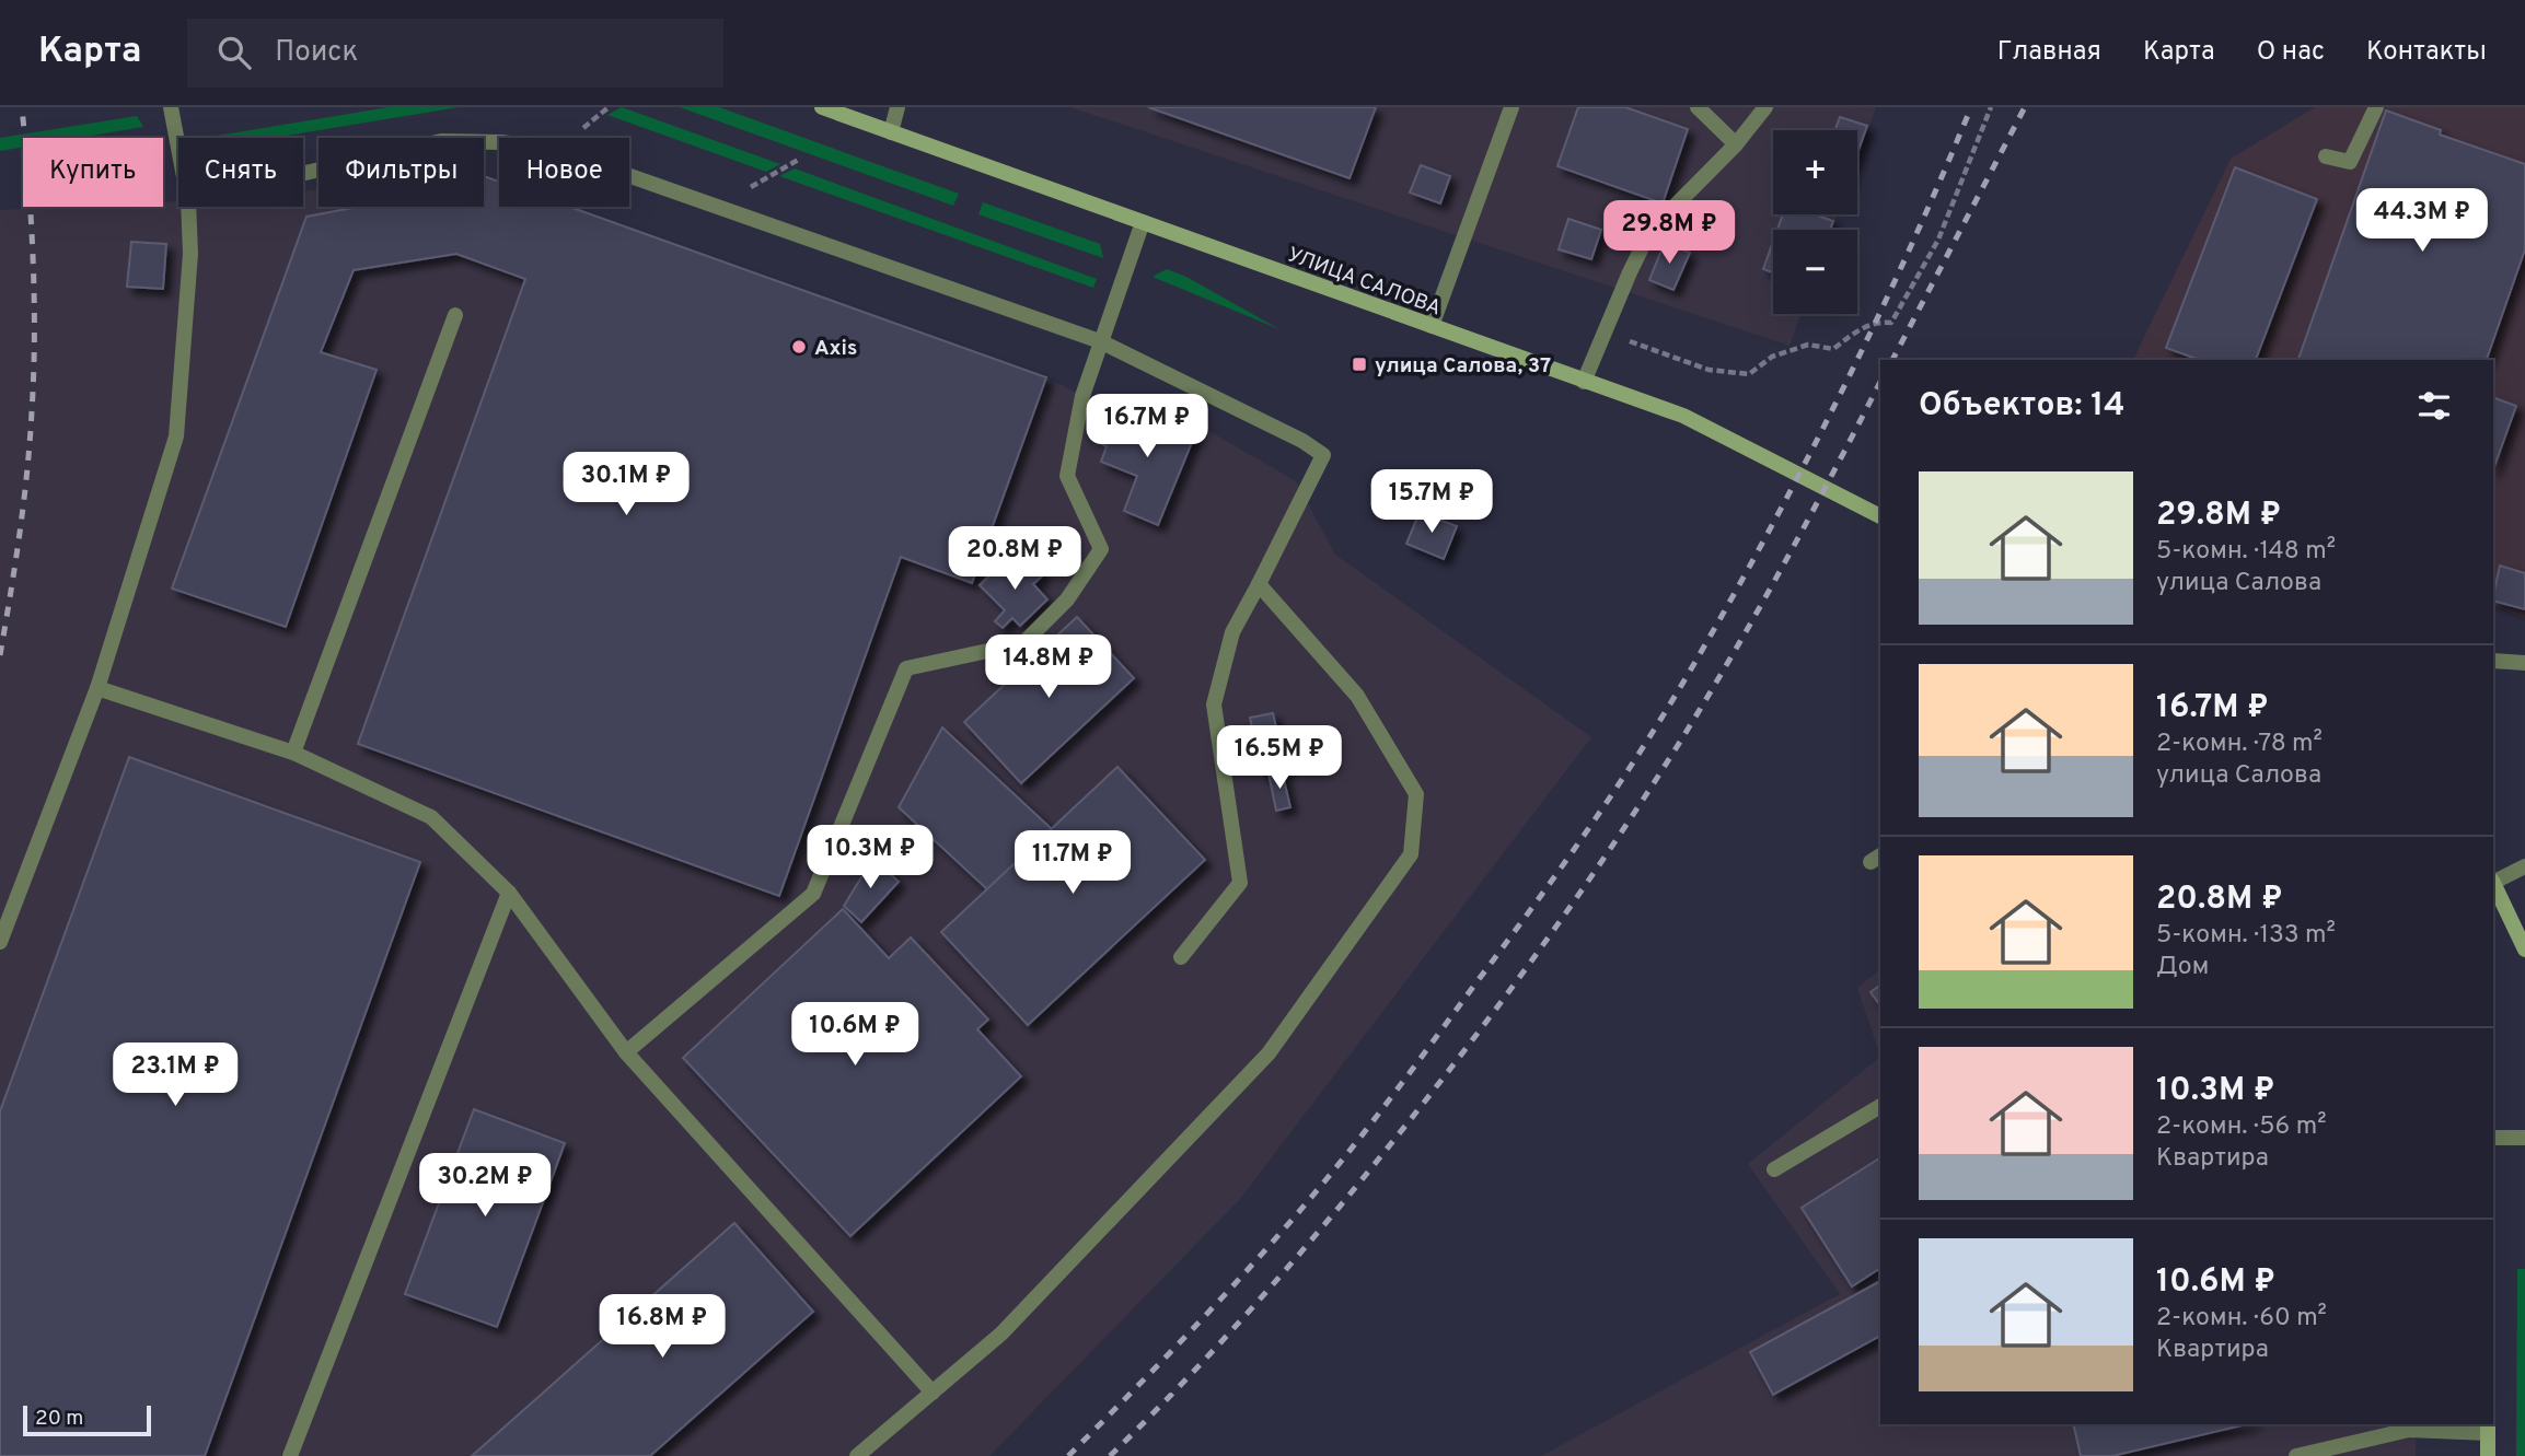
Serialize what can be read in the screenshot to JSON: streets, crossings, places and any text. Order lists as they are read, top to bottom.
{
  "streets": {
    "street": ["УЛИЦА САЛОВА"]
  },
  "places": {
    "other": ["Axis"],
    "transit": ["улица Салова, 37"]
  },
  "scale_bar": "20 m",
  "page": {
    "header": "Карта",
    "search": "Поиск",
    "nav": [
      "Главная",
      "Карта",
      "О нас",
      "Контакты"
    ],
    "map_buttons": ["+", "−"],
    "chip": [
      "Купить",
      "Снять",
      "Фильтры",
      "Новое"
    ],
    "price": [
      "44.3M ₽",
      "29.8M ₽",
      "16.7M ₽",
      "30.1M ₽",
      "15.7M ₽",
      "20.8M ₽",
      "14.8M ₽",
      "16.5M ₽",
      "10.3M ₽",
      "11.7M ₽",
      "10.6M ₽",
      "23.1M ₽",
      "30.2M ₽",
      "16.8M ₽"
    ],
    "heading": "Объектов: 14",
    "list": [
      {
        "name": "29.8M ₽",
        "note": "5-комн. · 148 m² · улица Салова"
      },
      {
        "name": "16.7M ₽",
        "note": "2-комн. · 78 m² · улица Салова"
      },
      {
        "name": "20.8M ₽",
        "note": "5-комн. · 133 m² · Дом"
      },
      {
        "name": "10.3M ₽",
        "note": "2-комн. · 56 m² · Квартира"
      },
      {
        "name": "10.6M ₽",
        "note": "2-комн. · 60 m² · Квартира"
      }
    ],
    "scale": "20 m"
  }
}
